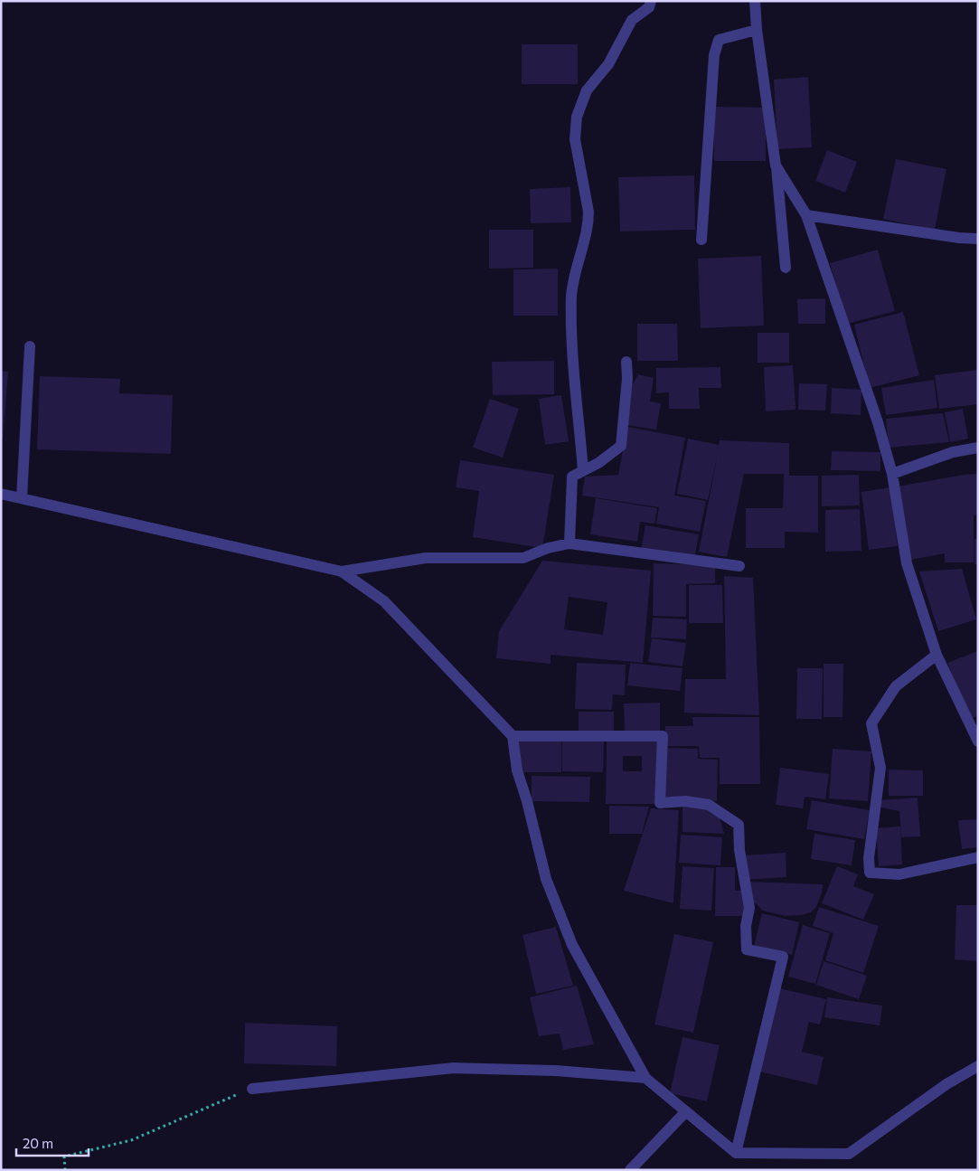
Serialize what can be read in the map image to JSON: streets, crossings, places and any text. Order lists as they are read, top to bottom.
{
  "scale_bar": "20 m"
}
